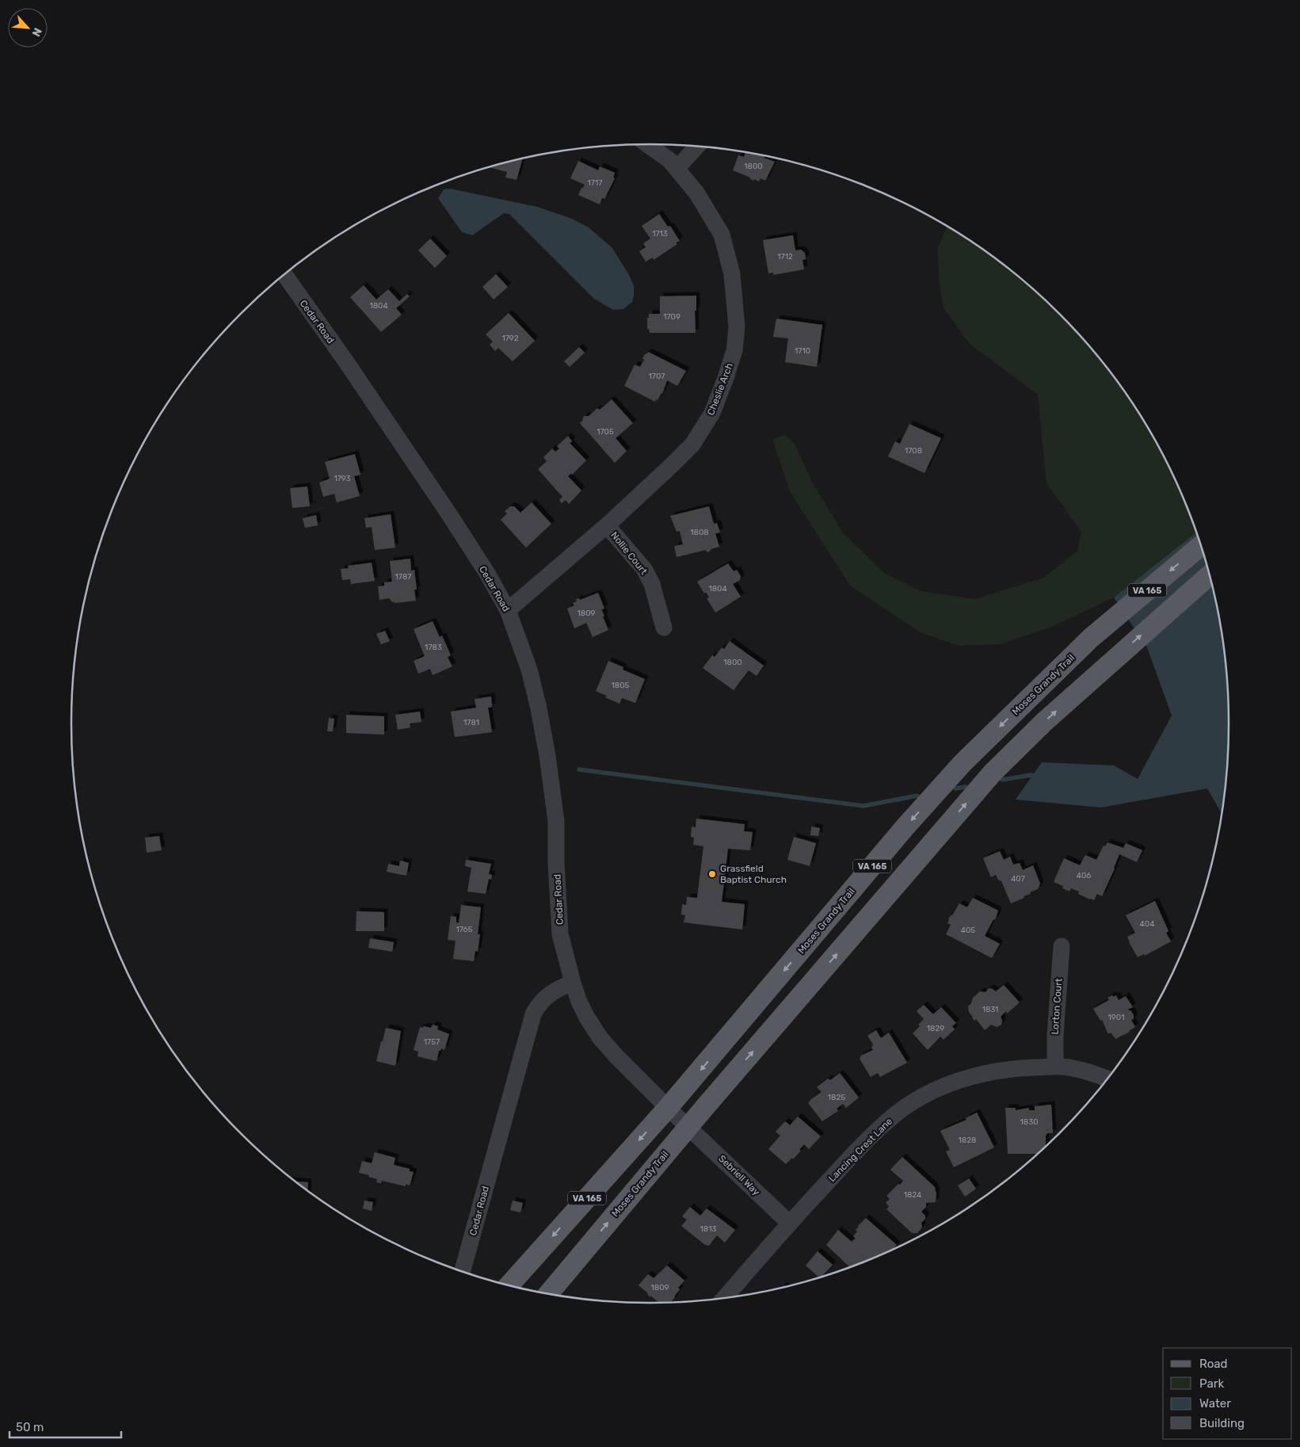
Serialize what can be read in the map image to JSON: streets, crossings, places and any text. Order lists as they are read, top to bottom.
{
  "streets": {
    "main road": ["VA 165", "Moses Grandy Trail"],
    "street": [
      "Cedar Road",
      "Cheslie Arch",
      "Nollie Court",
      "Lorton Court",
      "Lancing Crest Lane",
      "Sebriell Way"
    ]
  },
  "crossings": [
    ["Cedar Road", "Cheslie Arch"],
    ["Cedar Road", "Moses Grandy Trail"],
    ["Cedar Road", "Sebriell Way"],
    ["Cheslie Arch", "Nollie Court"],
    ["Moses Grandy Trail", "Sebriell Way"],
    ["Lorton Court", "Lancing Crest Lane"],
    ["Lancing Crest Lane", "Sebriell Way"]
  ],
  "places": ["Grassfield Baptist Church"],
  "house_numbers": [
    "1800",
    "1717",
    "1713",
    "1712",
    "1804",
    "1709",
    "1792",
    "1710",
    "1707",
    "1705",
    "1708",
    "1793",
    "1808",
    "1787",
    "1804",
    "1809",
    "1783",
    "1800",
    "1805",
    "1781",
    "406",
    "407",
    "404",
    "1765",
    "405",
    "1831",
    "1901",
    "1829",
    "1757",
    "1825",
    "1830",
    "1828",
    "1824",
    "1813",
    "1809"
  ],
  "legend": [
    "Road",
    "Park",
    "Water",
    "Building"
  ],
  "scale_bar": "50 m",
  "north": "bottom right"
}
